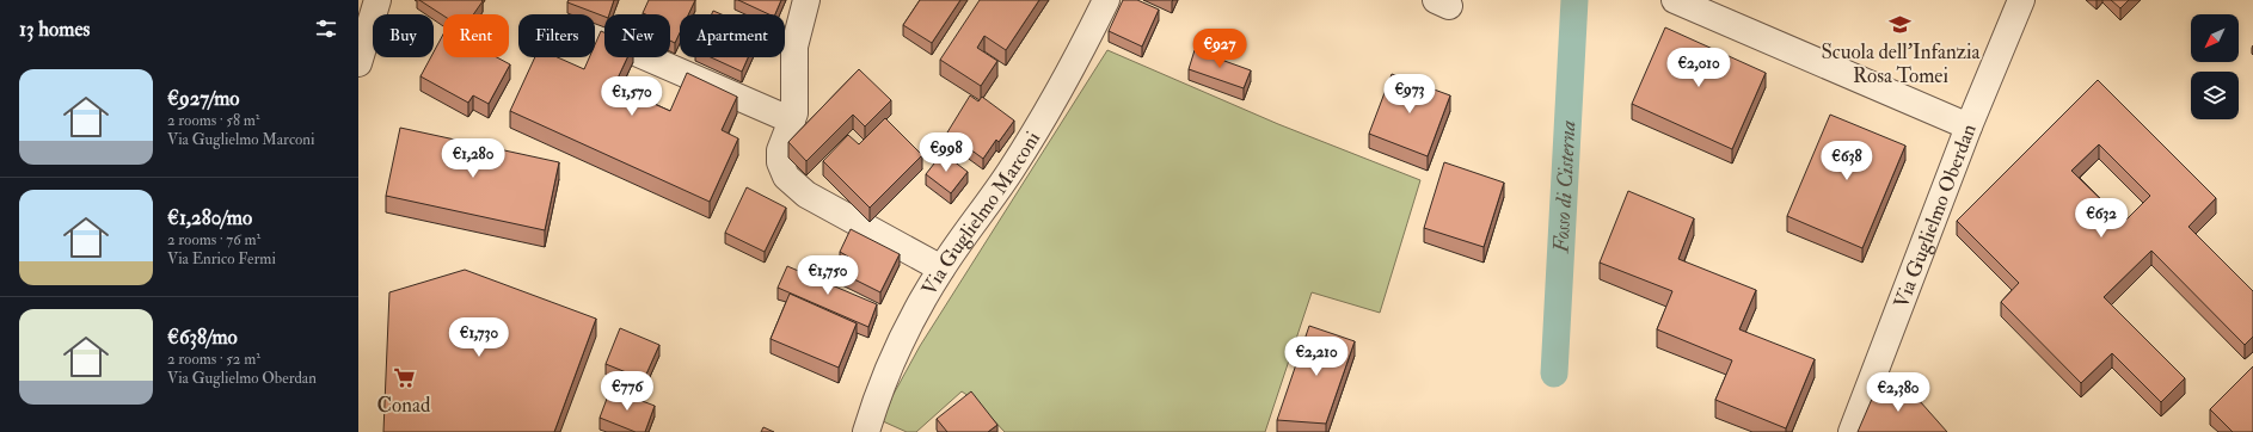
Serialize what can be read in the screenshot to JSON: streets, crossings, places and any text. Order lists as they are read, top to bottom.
{
  "streets": {
    "street": ["Via Guglielmo Marconi", "Via Guglielmo Oberdan"]
  },
  "water": ["Fosso di Cisterna"],
  "places": {
    "school or university": ["Scuola dell'Infanzia Rosa Tomei"],
    "supermarket": ["Conad"]
  },
  "north": "bottom left",
  "page": {
    "heading": "13 homes",
    "chip": [
      "Buy",
      "Rent",
      "Filters",
      "New",
      "Apartment"
    ],
    "price": [
      "€927",
      "€2,010",
      "€973",
      "€1,570",
      "€998",
      "€1,280",
      "€638",
      "€632",
      "€1,750",
      "€1,730",
      "€2,210",
      "€776",
      "€2,380"
    ],
    "list": [
      {
        "name": "€927/mo",
        "note": "2 rooms · 58 m² · Via Guglielmo Marconi"
      },
      {
        "name": "€1,280/mo",
        "note": "2 rooms · 76 m² · Via Enrico Fermi"
      },
      {
        "name": "€638/mo",
        "note": "2 rooms · 52 m² · Via Guglielmo Oberdan"
      }
    ]
  }
}
